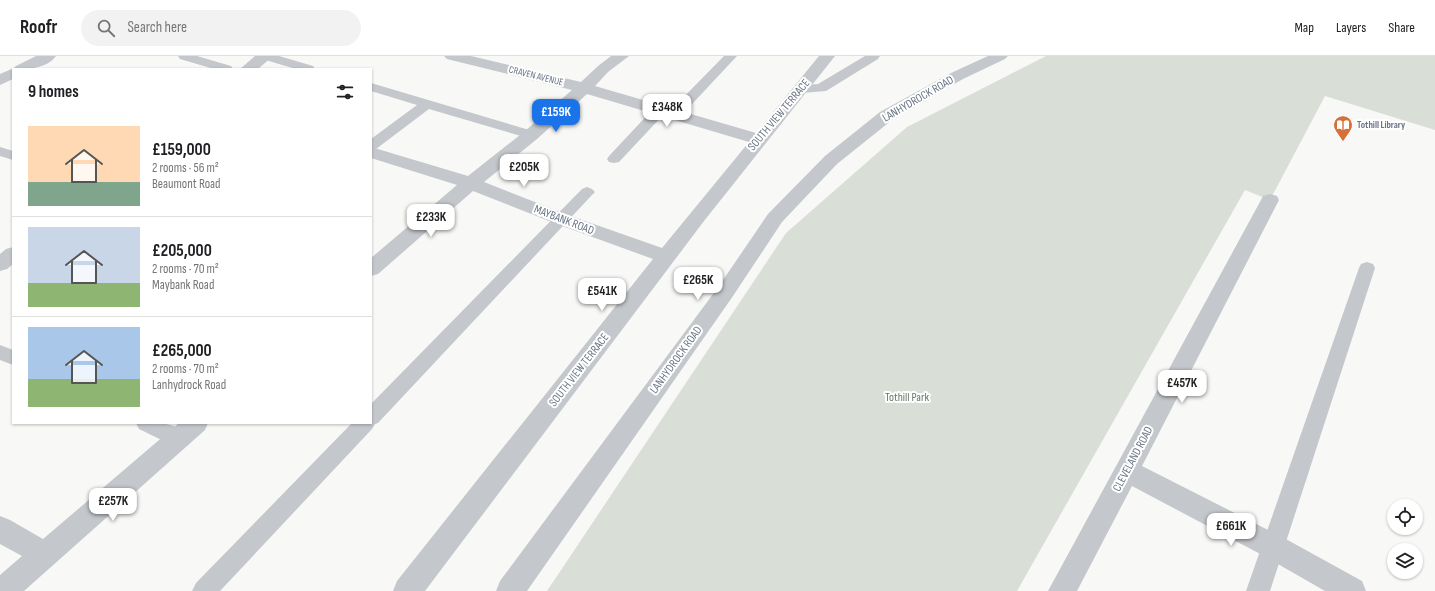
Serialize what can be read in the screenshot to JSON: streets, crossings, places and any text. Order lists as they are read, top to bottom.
{
  "streets": {
    "street": [
      "CRAVEN AVENUE",
      "LANHYDROCK ROAD",
      "SOUTH VIEW TERRACE",
      "MAYBANK ROAD",
      "CLEVELAND ROAD"
    ]
  },
  "crossings": [
    ["CRAVEN AVENUE", "SOUTH VIEW TERRACE"],
    ["SOUTH VIEW TERRACE", "MAYBANK ROAD"]
  ],
  "parks": ["Tothill Park"],
  "places": {
    "library": ["Tothill Library"]
  },
  "page": {
    "header": "Roofr",
    "search": "Search here",
    "nav": ["Map", "Layers", "Share"],
    "heading": "9 homes",
    "price": [
      "£348K",
      "£159K",
      "£205K",
      "£233K",
      "£265K",
      "£541K",
      "£457K",
      "£257K",
      "£661K"
    ],
    "list": [
      {
        "name": "£159,000",
        "note": "2 rooms · 56 m² · Beaumont Road"
      },
      {
        "name": "£205,000",
        "note": "2 rooms · 70 m² · Maybank Road"
      },
      {
        "name": "£265,000",
        "note": "2 rooms · 70 m² · Lanhydrock Road"
      }
    ]
  }
}
